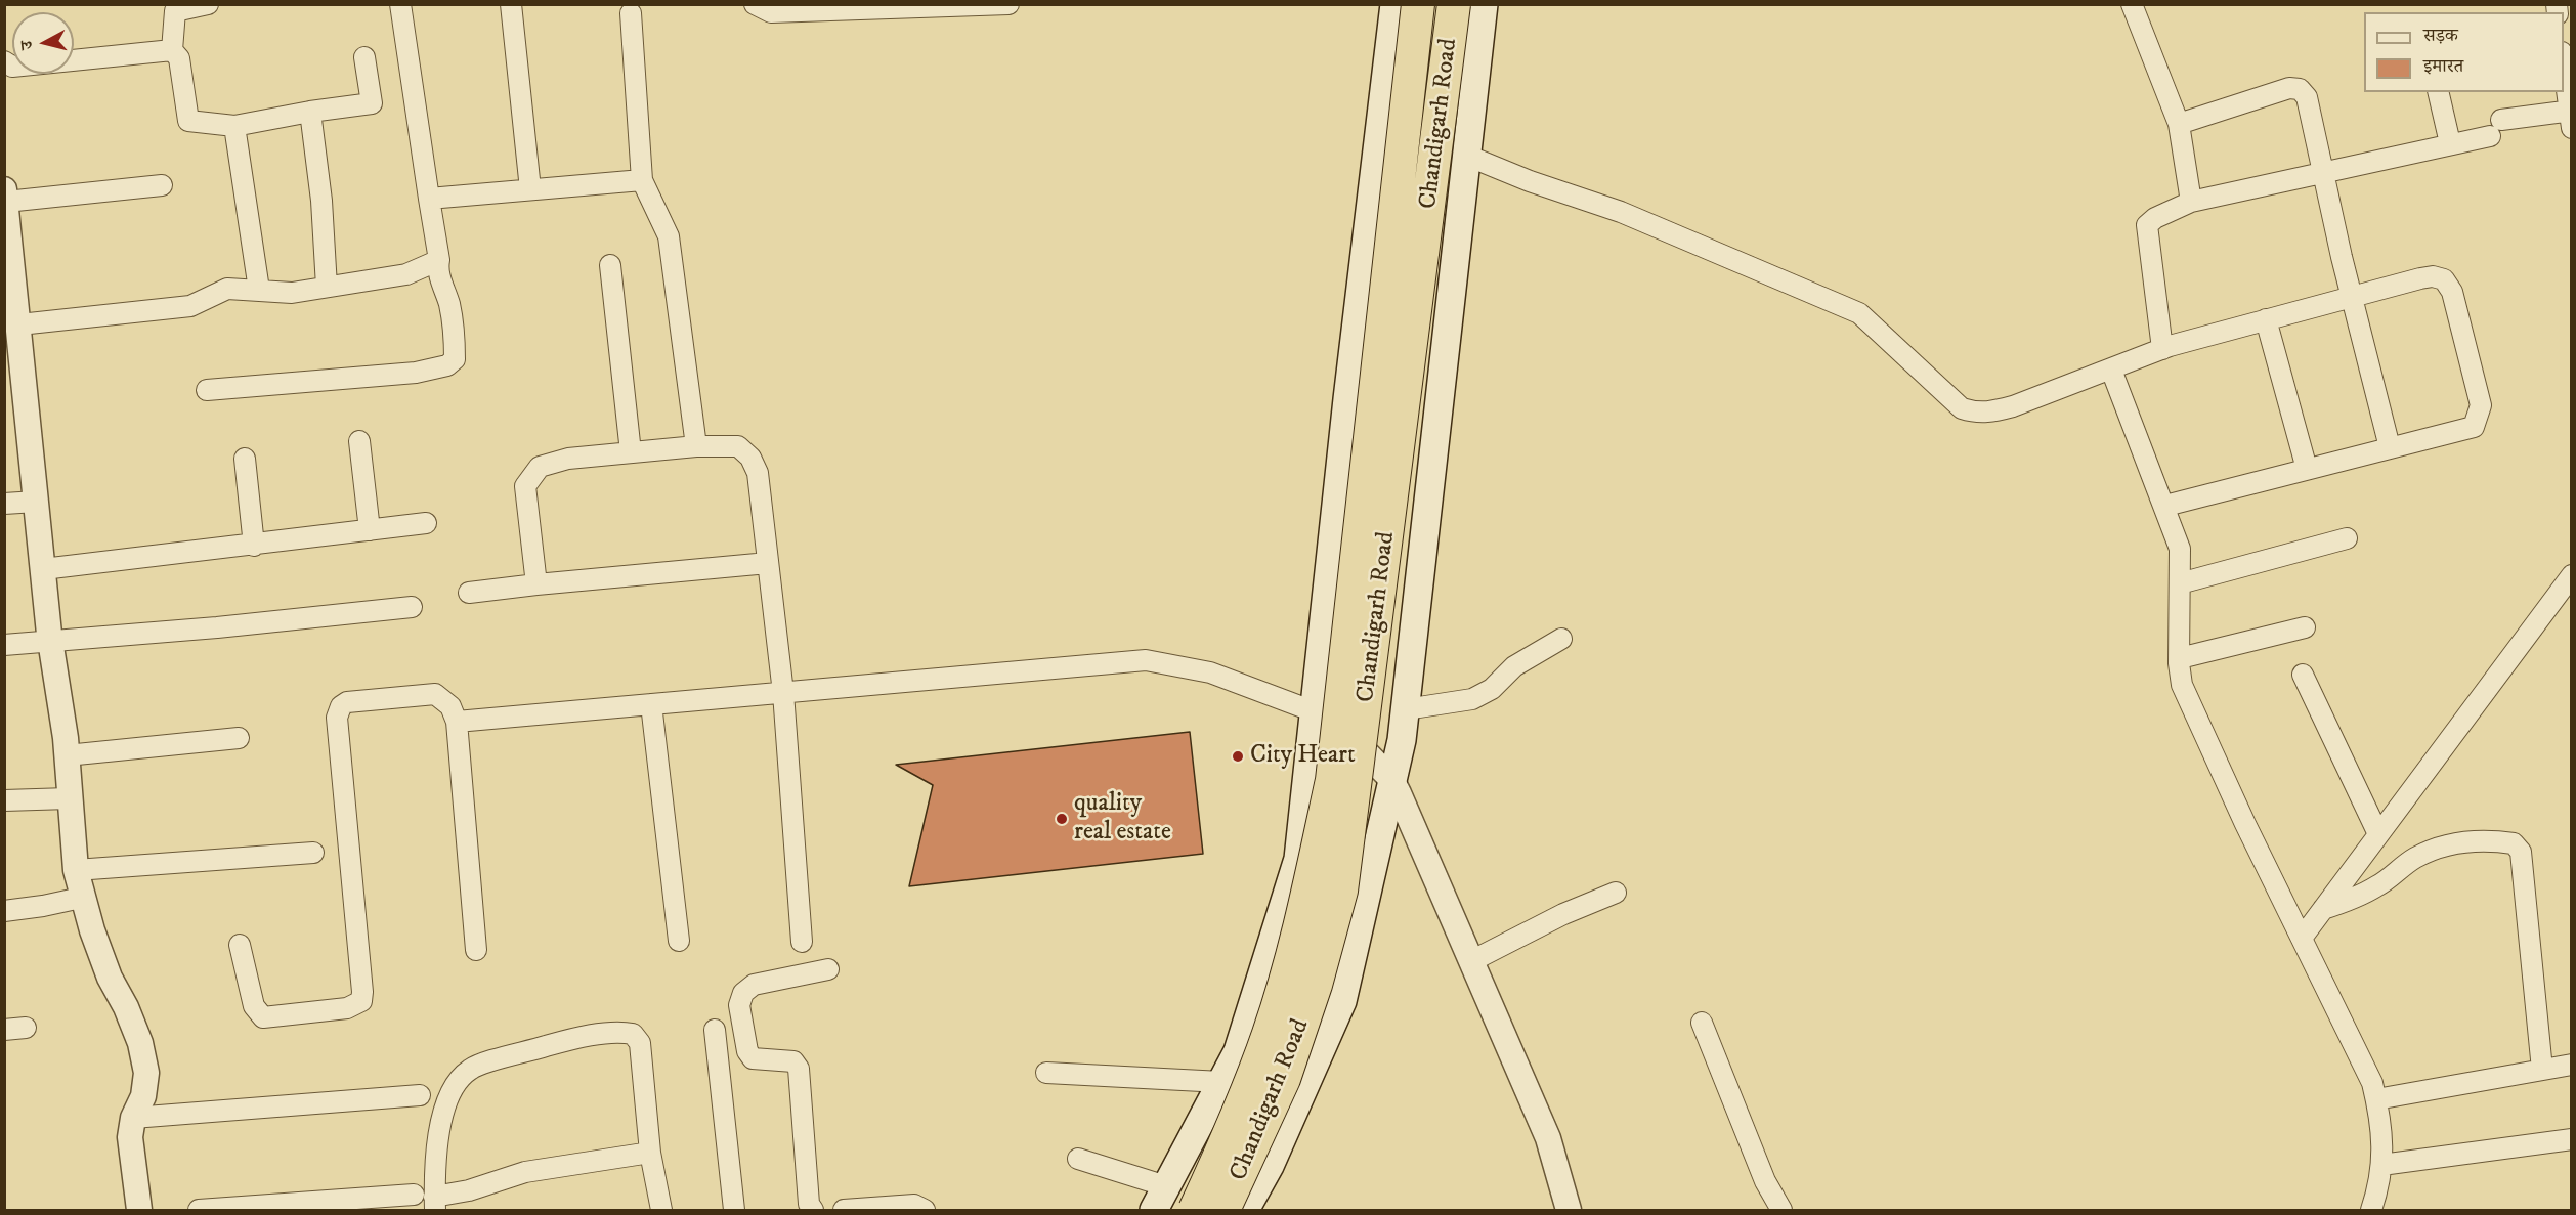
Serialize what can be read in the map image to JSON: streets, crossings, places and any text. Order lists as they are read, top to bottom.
{
  "streets": {
    "highway": ["Chandigarh Road"]
  },
  "places": ["City Heart", "quality real estate"],
  "legend": ["सड़क", "इमारत"],
  "north": "left"
}
